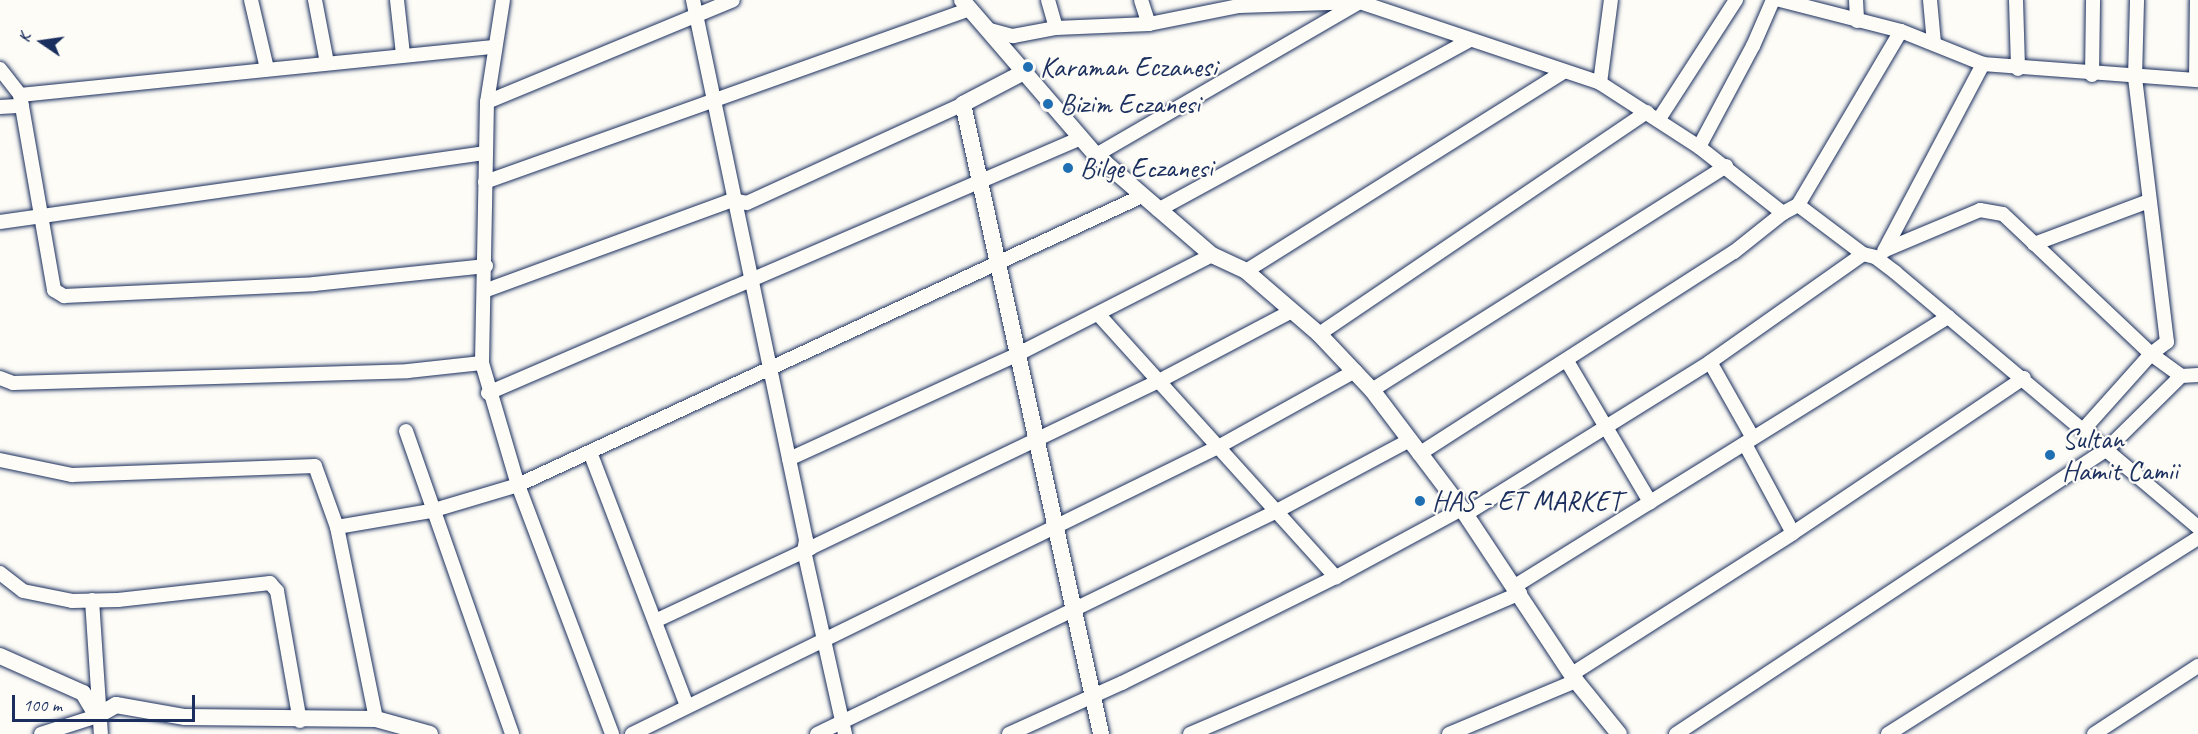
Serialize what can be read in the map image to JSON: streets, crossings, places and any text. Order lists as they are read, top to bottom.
{
  "places": [
    "Karaman Eczanesi",
    "Bizim Eczanesi",
    "Bilge Eczanesi",
    "Sultan Hamit Camii",
    "HAS - ET MARKET"
  ],
  "scale_bar": "100 m",
  "north": "left"
}
